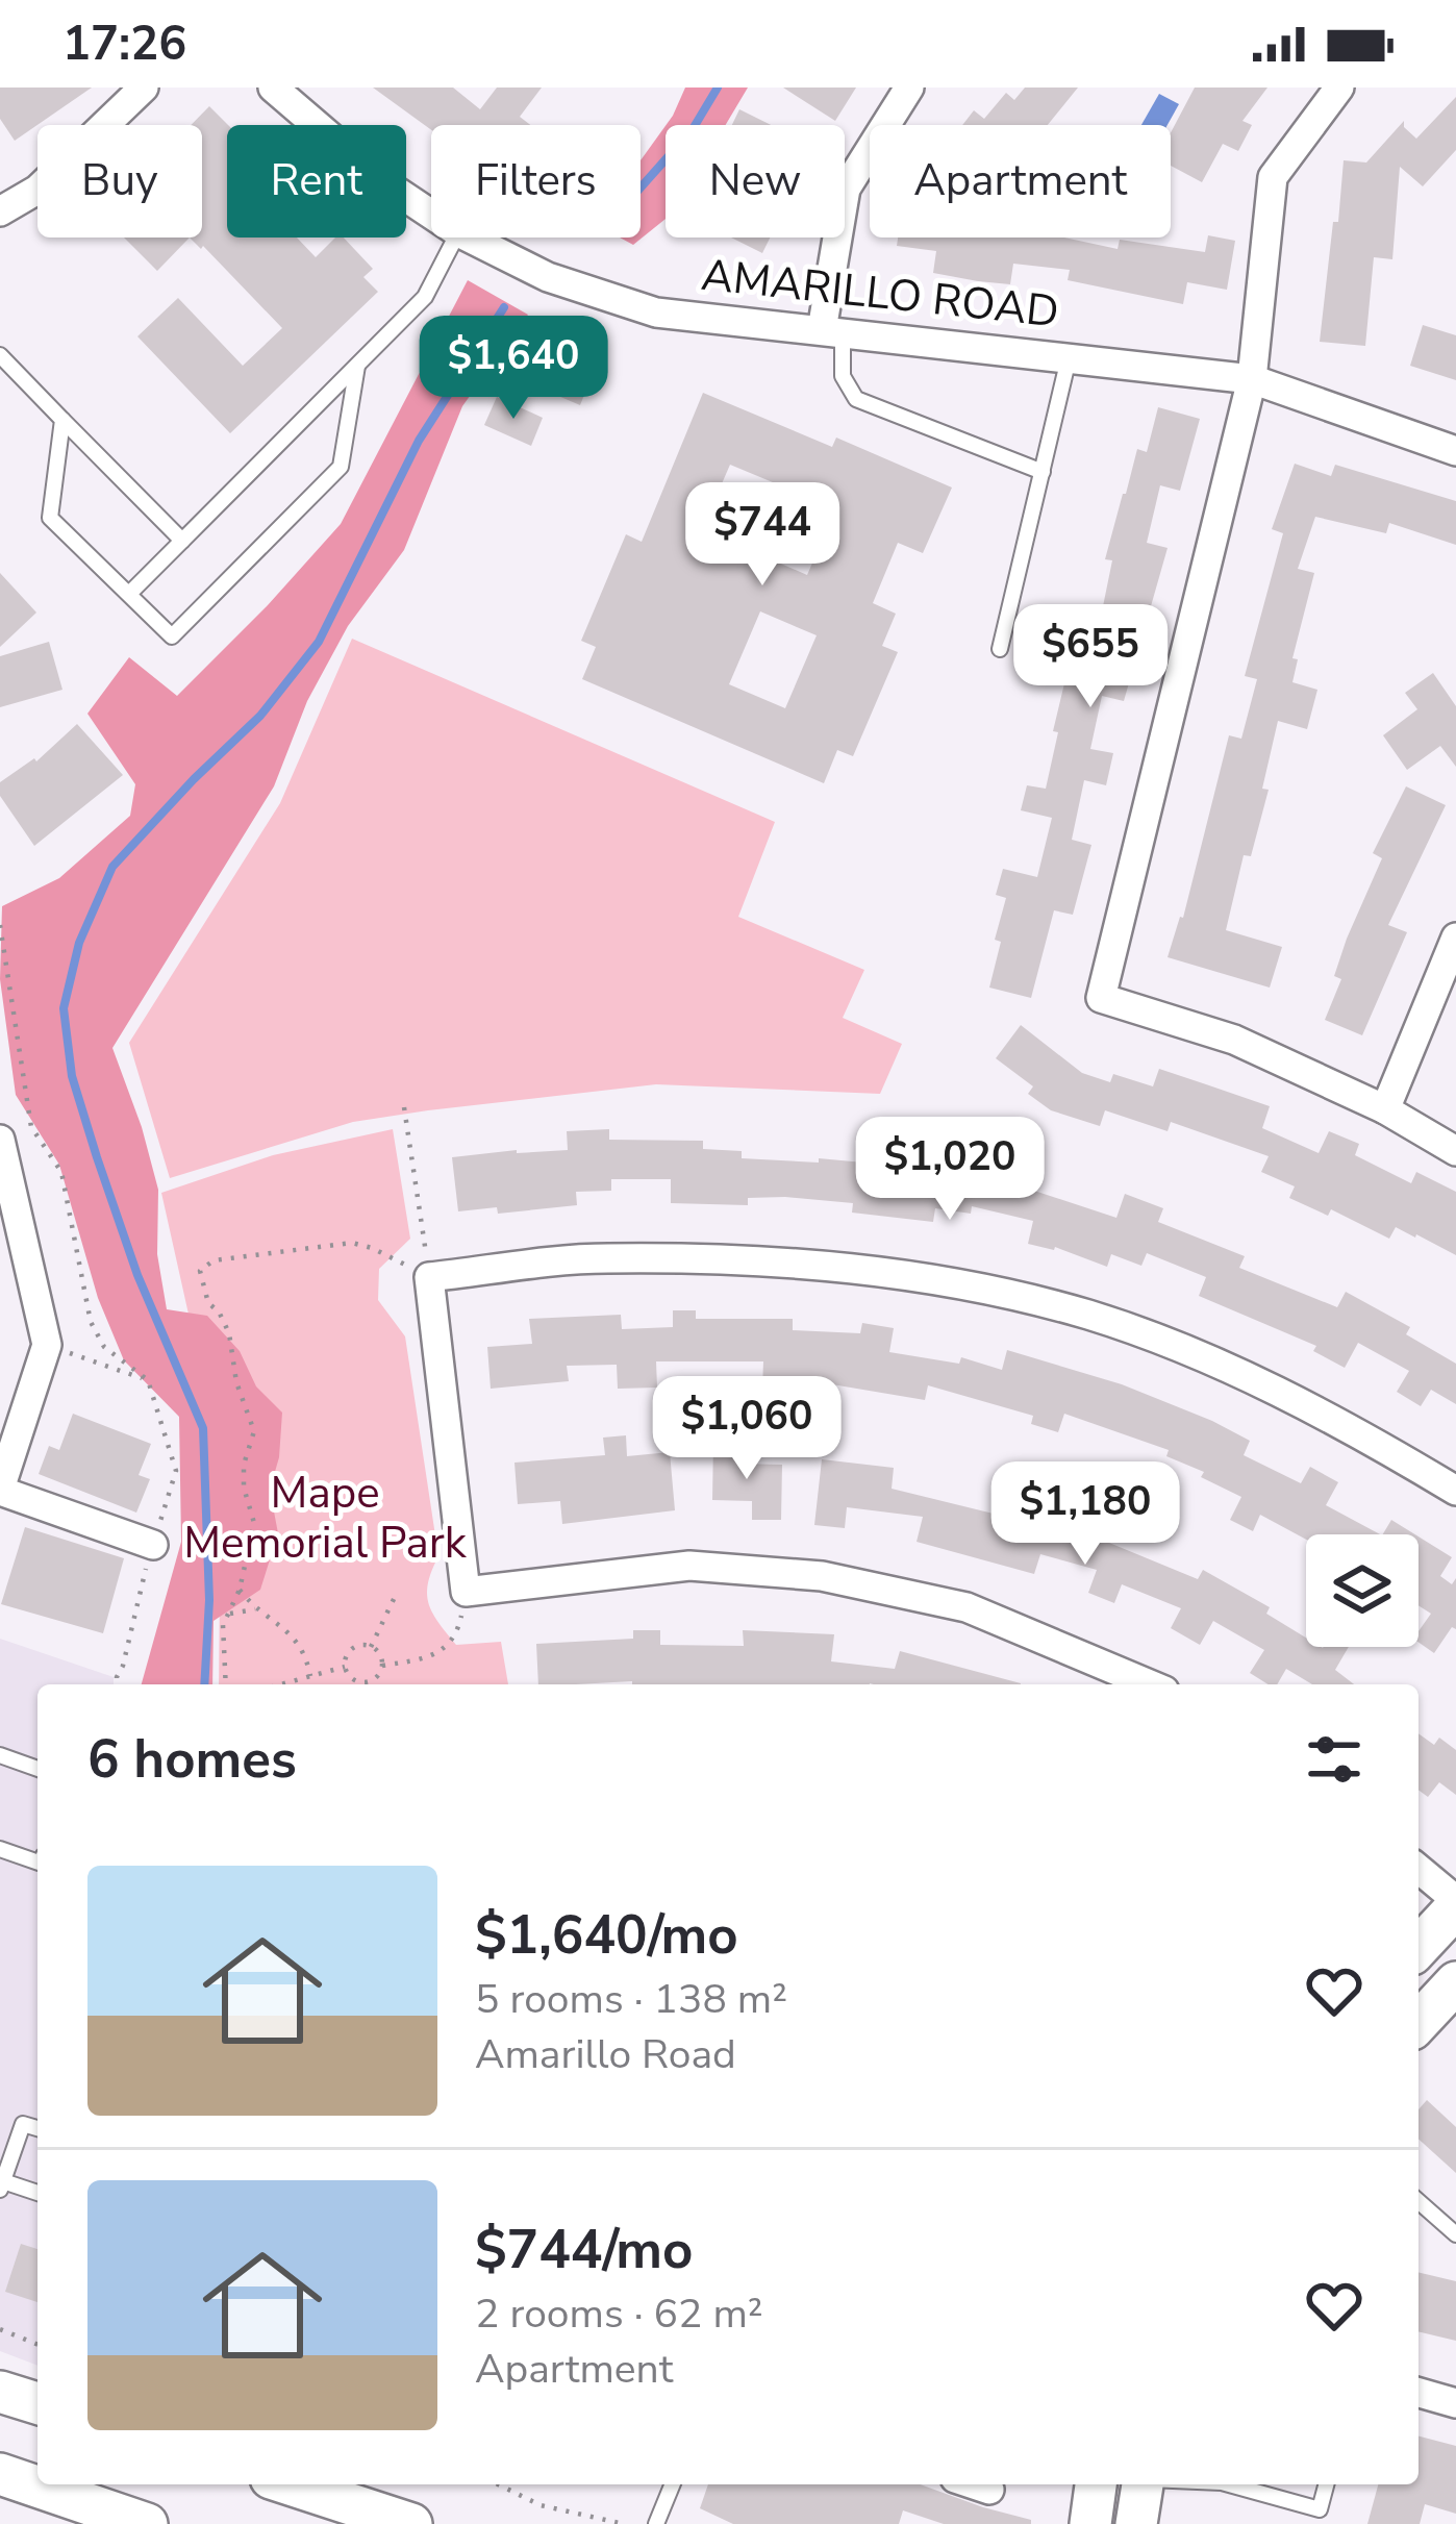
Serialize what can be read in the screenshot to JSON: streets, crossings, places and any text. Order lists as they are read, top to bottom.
{
  "streets": {
    "street": ["AMARILLO ROAD"]
  },
  "parks": ["Mape Memorial Park"],
  "page": {
    "status": "17:26",
    "chip": [
      "Buy",
      "Rent",
      "Filters",
      "New",
      "Apartment"
    ],
    "price": [
      "$1,640",
      "$744",
      "$655",
      "$1,020",
      "$1,060",
      "$1,180"
    ],
    "heading": "6 homes",
    "list": [
      {
        "name": "$1,640/mo",
        "note": "5 rooms · 138 m² · Amarillo Road"
      },
      {
        "name": "$744/mo",
        "note": "2 rooms · 62 m² · Apartment"
      }
    ]
  }
}
